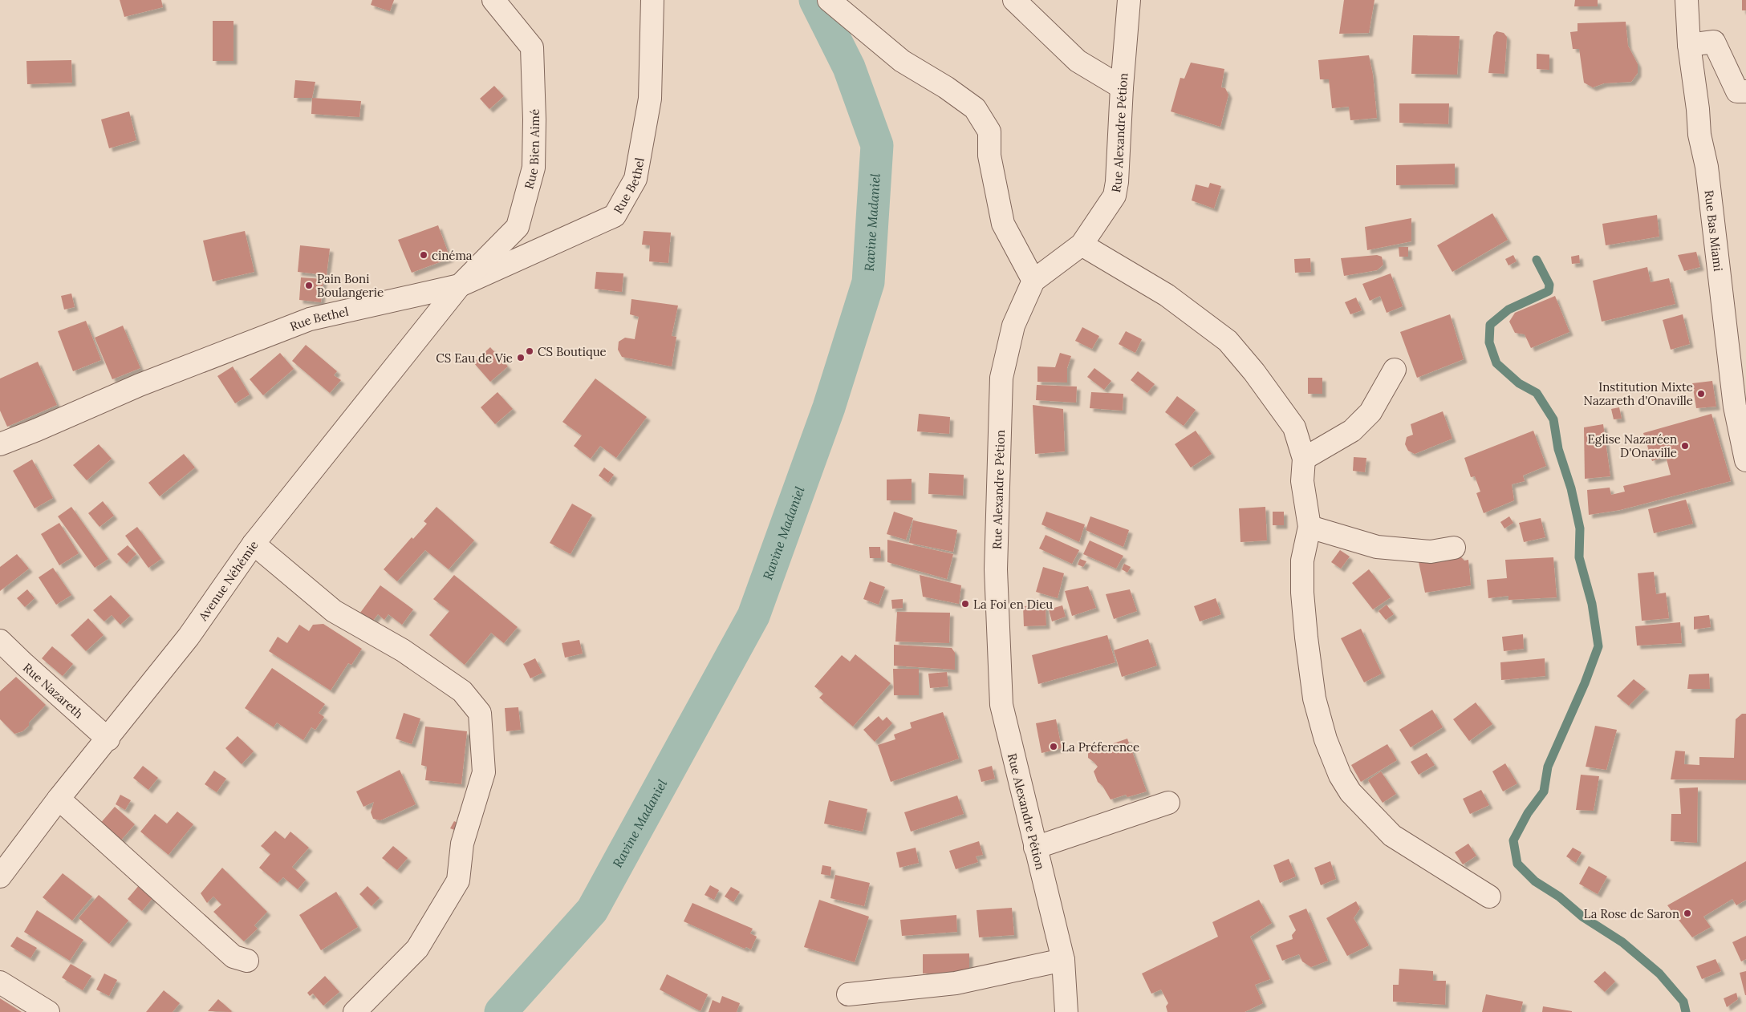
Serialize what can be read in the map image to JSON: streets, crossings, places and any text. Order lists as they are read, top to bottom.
{
  "streets": {
    "street": [
      "Rue Alexandre Pétion",
      "Rue Bien Aimé",
      "Rue Bethel",
      "Rue Bas Miami",
      "Avenue Néhémie",
      "Rue Nazareth"
    ]
  },
  "crossings": [
    ["Rue Bien Aimé", "Rue Bethel"],
    ["Rue Bien Aimé", "Avenue Néhémie"],
    ["Rue Bethel", "Avenue Néhémie"],
    ["Avenue Néhémie", "Rue Nazareth"]
  ],
  "water": ["Ravine Madaniel"],
  "places": [
    "cinéma",
    "Pain Boni Boulangerie",
    "CS Boutique",
    "CS Eau de Vie",
    "Institution Mixte Nazareth d'Onaville",
    "Eglise Nazaréen D'Onaville",
    "La Foi en Dieu",
    "La Préference",
    "La Rose de Saron"
  ]
}
